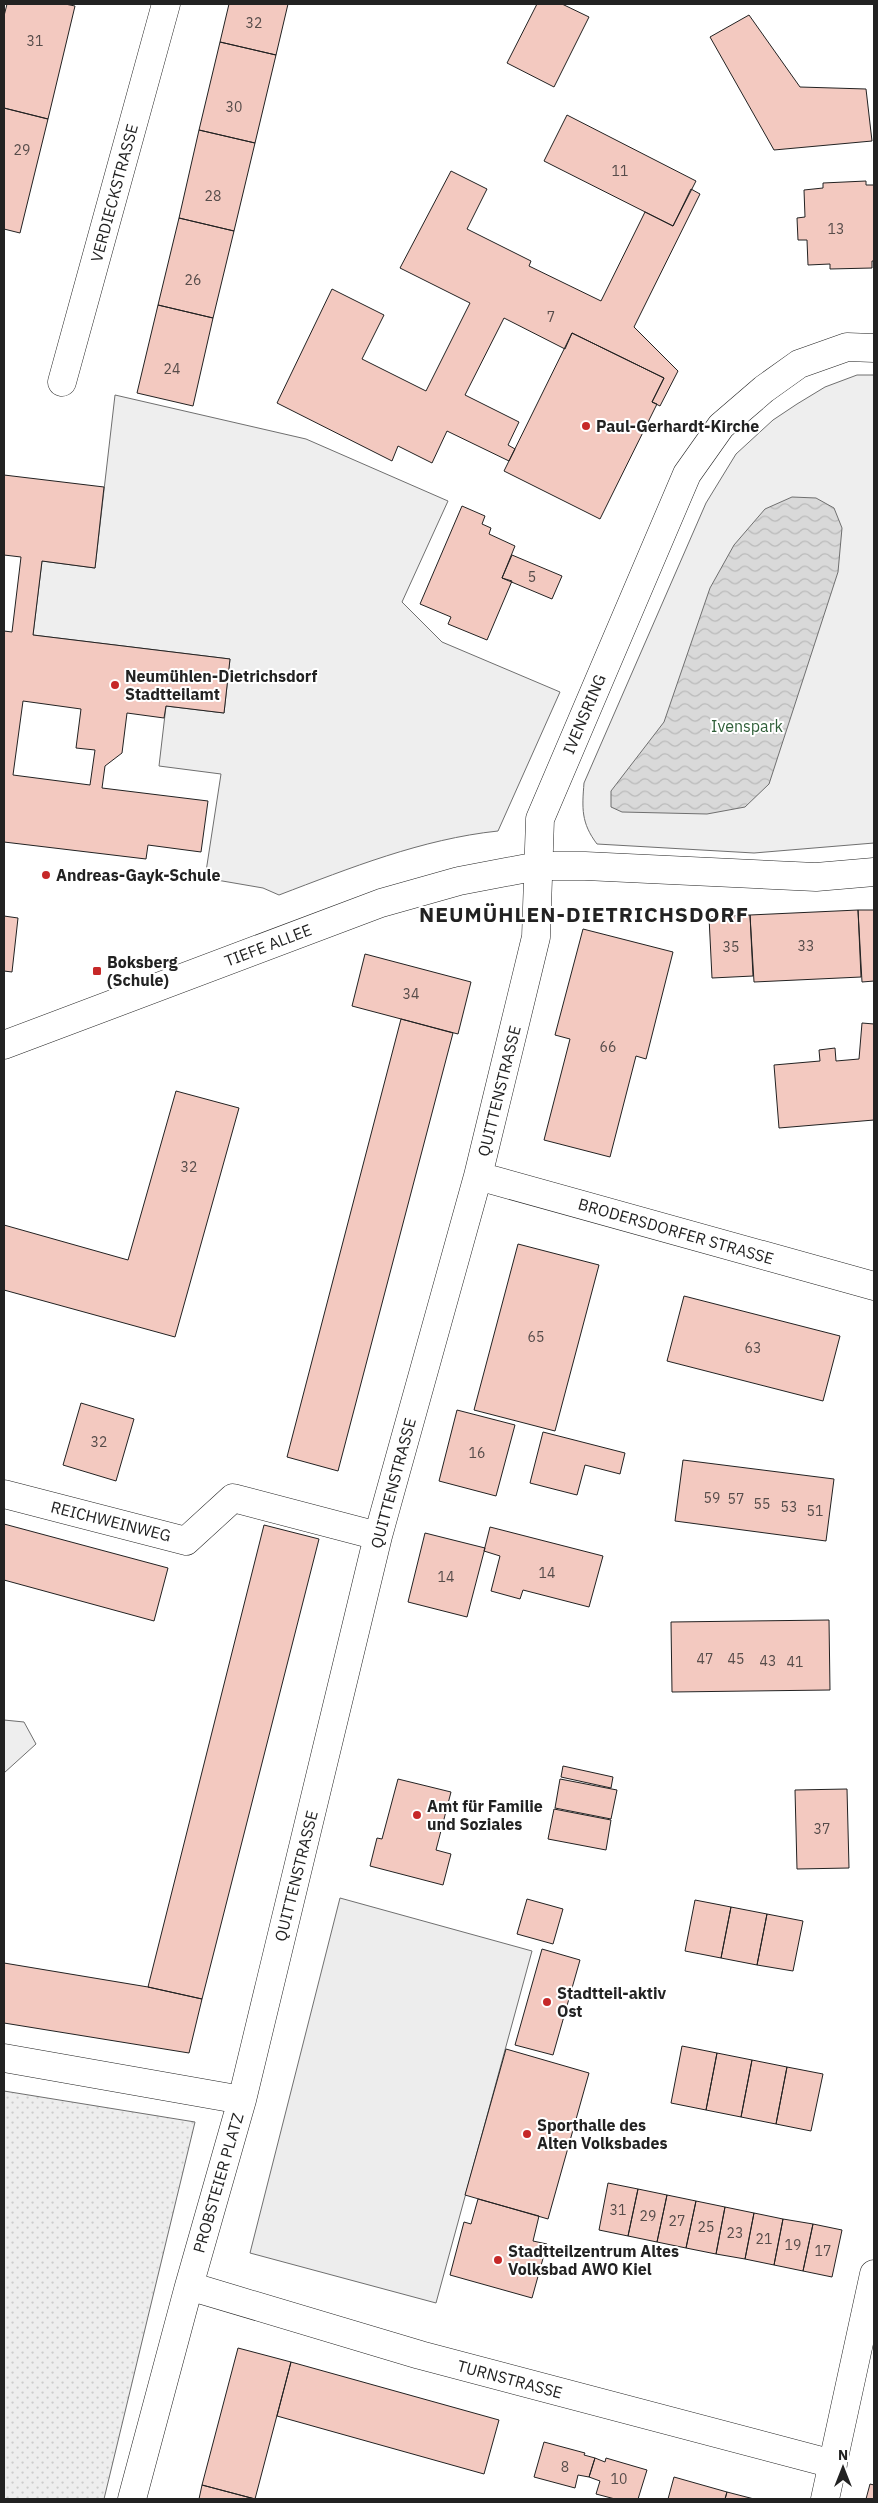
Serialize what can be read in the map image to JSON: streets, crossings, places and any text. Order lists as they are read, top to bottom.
{
  "streets": {
    "street": [
      "VERDIECKSTRASSE",
      "IVENSRING",
      "TIEFE ALLEE",
      "QUITTENSTRASSE",
      "BRODERSDORFER STRASSE",
      "REICHWEINWEG",
      "PROBSTEIER PLATZ",
      "TURNSTRASSE"
    ]
  },
  "crossings": [
    ["IVENSRING", "TIEFE ALLEE"],
    ["IVENSRING", "QUITTENSTRASSE"],
    ["TIEFE ALLEE", "QUITTENSTRASSE"],
    ["QUITTENSTRASSE", "BRODERSDORFER STRASSE"],
    ["QUITTENSTRASSE", "REICHWEINWEG"],
    ["QUITTENSTRASSE", "PROBSTEIER PLATZ"],
    ["PROBSTEIER PLATZ", "TURNSTRASSE"]
  ],
  "districts": ["NEUMÜHLEN-DIETRICHSDORF"],
  "parks": ["Ivenspark"],
  "places": {
    "other": [
      "Paul-Gerhardt-Kirche",
      "Neumühlen-Dietrichsdorf Stadtteilamt",
      "Andreas-Gayk-Schule",
      "Amt für Familie und Soziales",
      "Stadtteil-aktiv Ost",
      "Sporthalle des Alten Volksbades",
      "Stadtteilzentrum Altes Volksbad AWO Kiel"
    ],
    "transit": ["Boksberg (Schule)"]
  },
  "house_numbers": [
    "32",
    "31",
    "30",
    "29",
    "11",
    "28",
    "13",
    "26",
    "7",
    "24",
    "5",
    "33",
    "35",
    "34",
    "66",
    "32",
    "65",
    "63",
    "32",
    "16",
    "59",
    "57",
    "55",
    "53",
    "51",
    "14",
    "14",
    "47",
    "45",
    "43",
    "41",
    "37",
    "31",
    "29",
    "27",
    "25",
    "23",
    "21",
    "19",
    "17",
    "8",
    "10"
  ],
  "north": "top"
}
